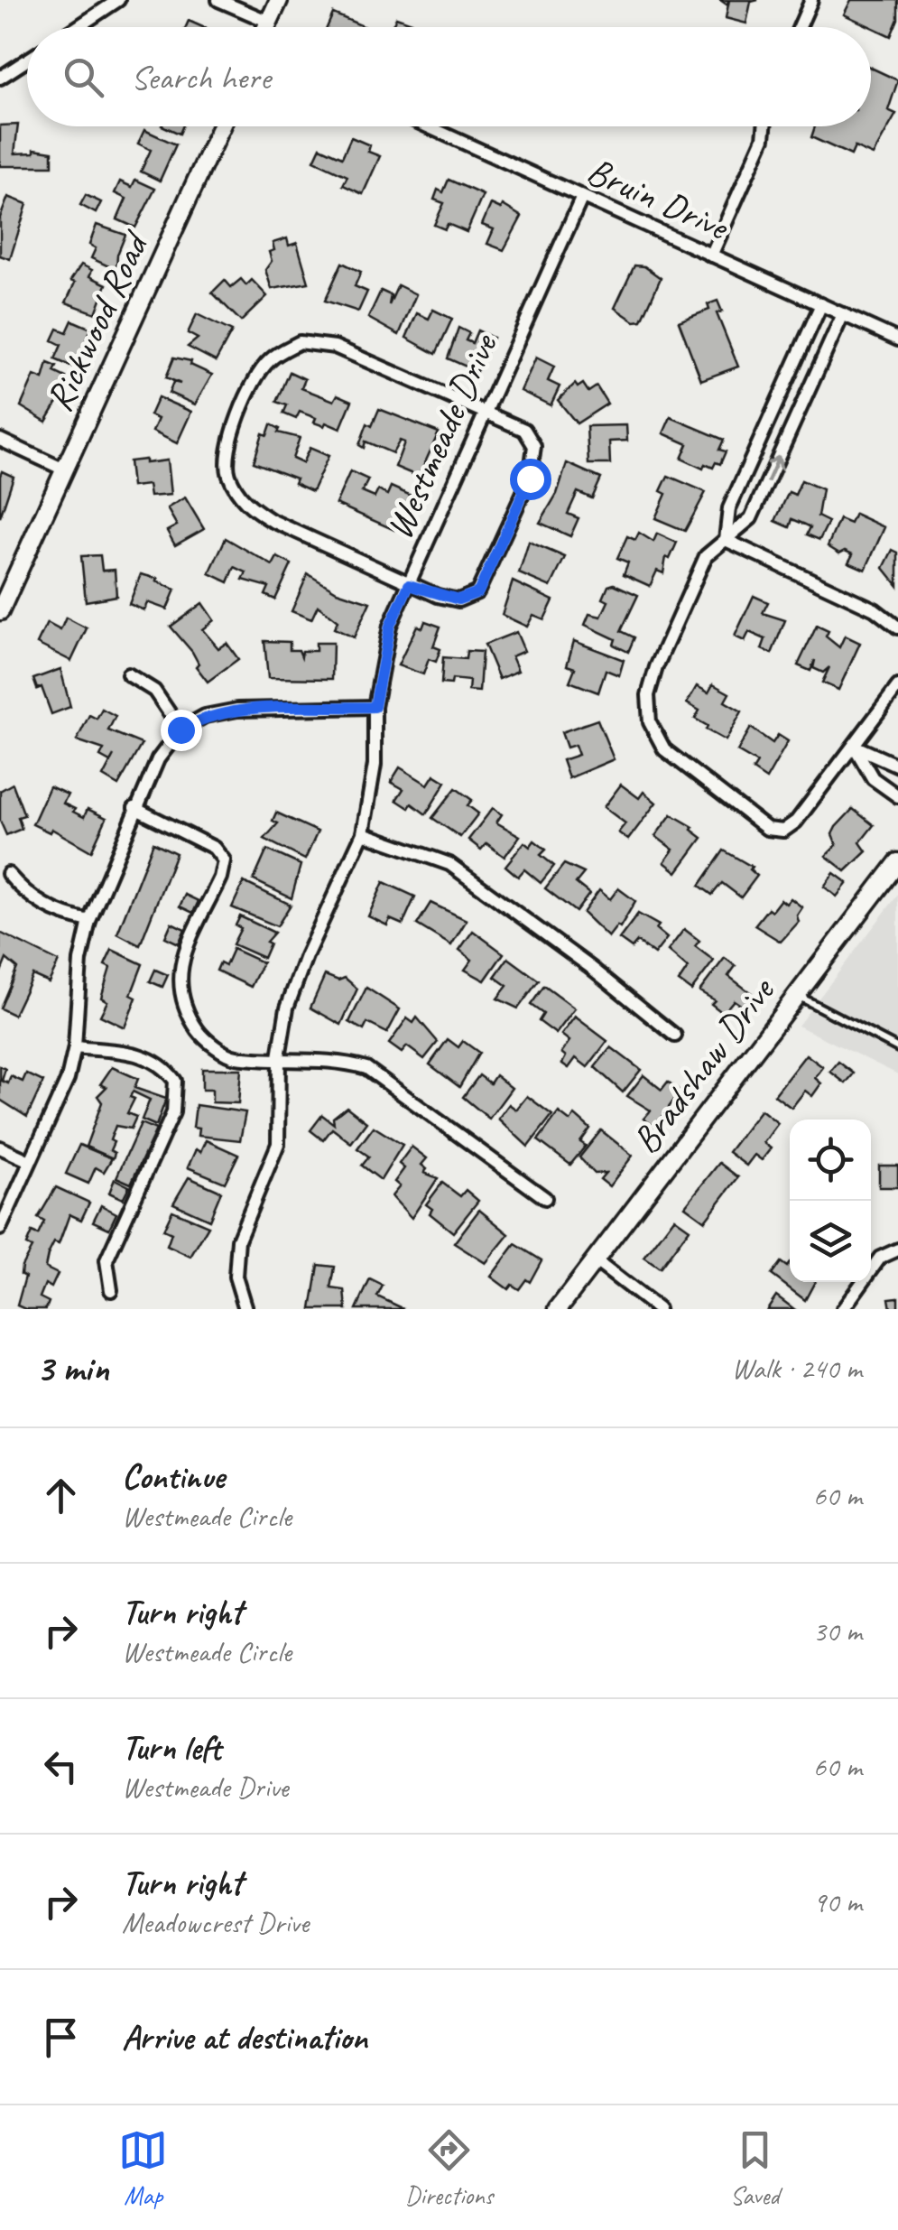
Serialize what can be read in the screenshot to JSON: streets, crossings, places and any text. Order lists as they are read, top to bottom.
{
  "streets": {
    "main road": ["Rickwood Road", "Bradshaw Drive"],
    "street": ["Bruin Drive", "Westmeade Drive"]
  },
  "crossings": [
    ["Bruin Drive", "Westmeade Drive"]
  ],
  "page": {
    "search": "Search here",
    "heading": ["3 min", "Walk · 240 m"],
    "list": [
      ["Continue", "Westmeade Circle", "60 m"],
      ["Turn right", "Westmeade Circle", "30 m"],
      ["Turn left", "Westmeade Drive", "60 m"],
      ["Turn right", "Meadowcrest Drive", "90 m"],
      "Arrive at destination"
    ],
    "nav": ["Map", "Directions", "Saved"]
  }
}
